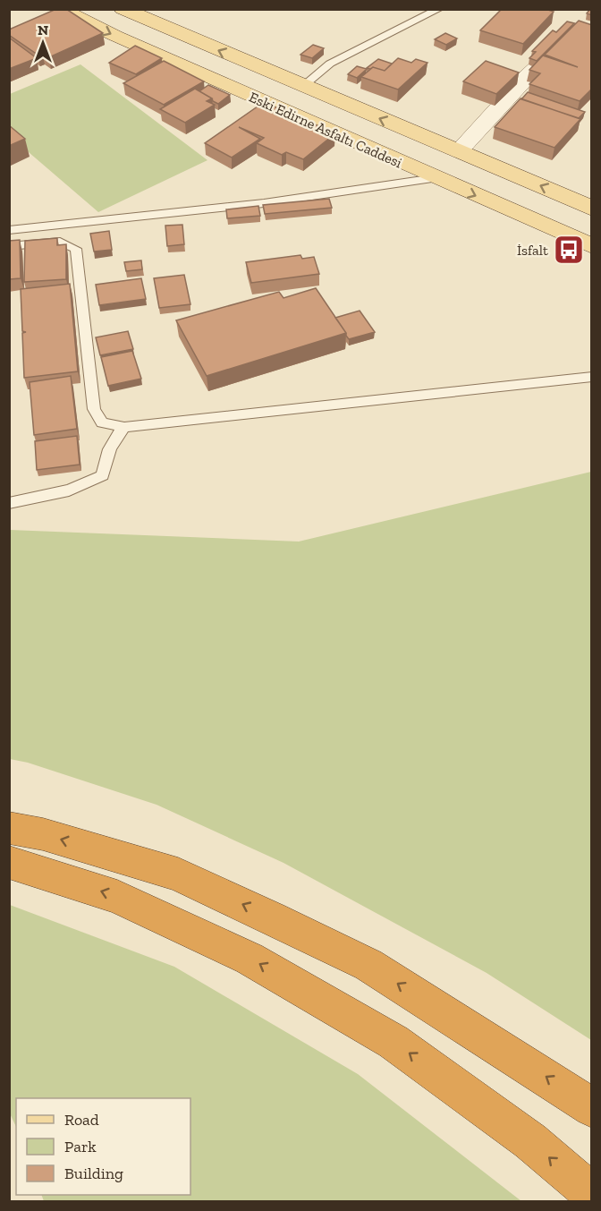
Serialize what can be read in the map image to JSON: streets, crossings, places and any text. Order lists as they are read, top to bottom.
{
  "streets": {
    "main road": ["Eski Edirne Asfaltı Caddesi"]
  },
  "places": {
    "bus stop": ["İsfalt"]
  },
  "legend": ["Road", "Park", "Building"],
  "north": "top"
}
